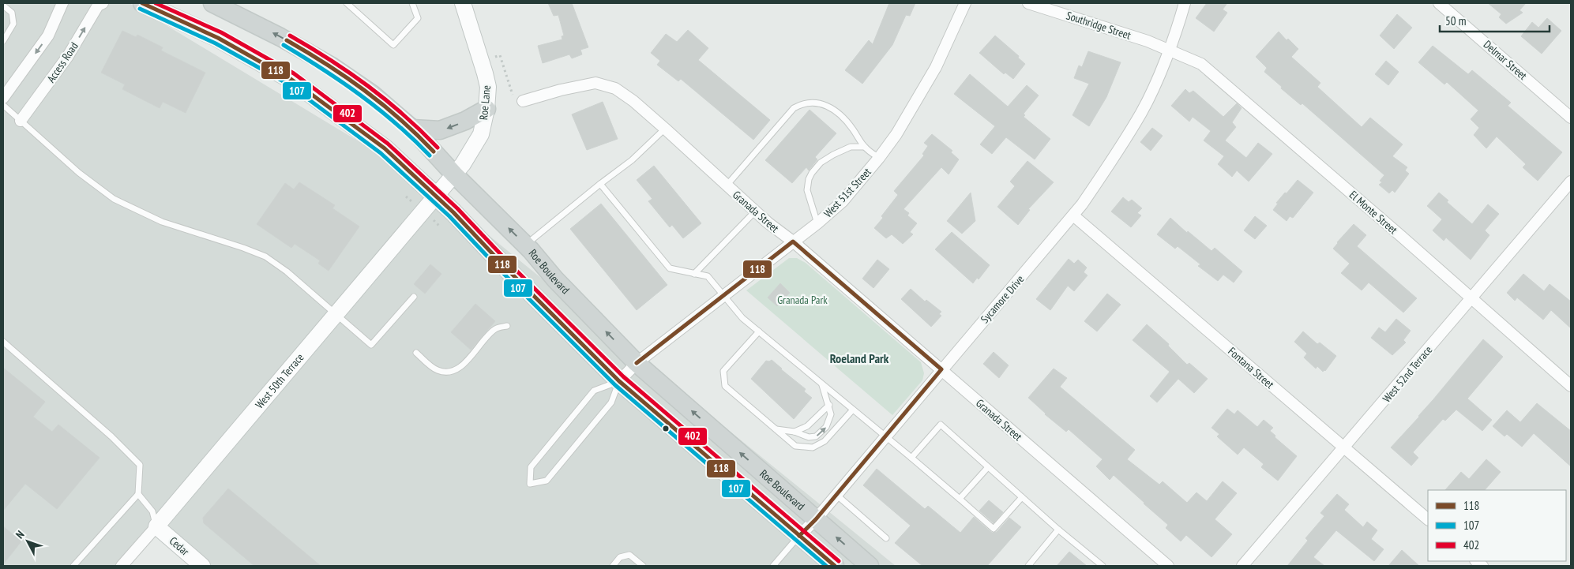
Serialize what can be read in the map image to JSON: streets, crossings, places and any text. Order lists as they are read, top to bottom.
{
  "streets": {
    "main road": ["Roe Boulevard"],
    "street": [
      "Southridge Street",
      "Delmar Street",
      "Access Road",
      "Roe Lane",
      "West 51st Street",
      "Granada Street",
      "El Monte Street",
      "Sycamore Drive",
      "Fontana Street",
      "West 52nd Terrace",
      "West 50th Terrace",
      "Cedar"
    ]
  },
  "crossings": [
    ["Southridge Street", "El Monte Street"],
    ["Southridge Street", "Sycamore Drive"],
    ["Roe Lane", "Roe Boulevard"],
    ["Roe Lane", "West 50th Terrace"],
    ["West 51st Street", "Granada Street"],
    ["West 51st Street", "Roe Boulevard"],
    ["Granada Street", "Sycamore Drive"],
    ["El Monte Street", "Sycamore Drive"],
    ["El Monte Street", "West 52nd Terrace"],
    ["Roe Boulevard", "Sycamore Drive"],
    ["Sycamore Drive", "Fontana Street"],
    ["Fontana Street", "West 52nd Terrace"],
    ["West 50th Terrace", "Cedar"]
  ],
  "districts": ["Roeland Park"],
  "parks": ["Granada Park"],
  "lines": ["transit line 118", "transit line 402", "transit line 107"],
  "legend": ["118", "107", "402"],
  "scale_bar": "50 m",
  "north": "top left"
}
